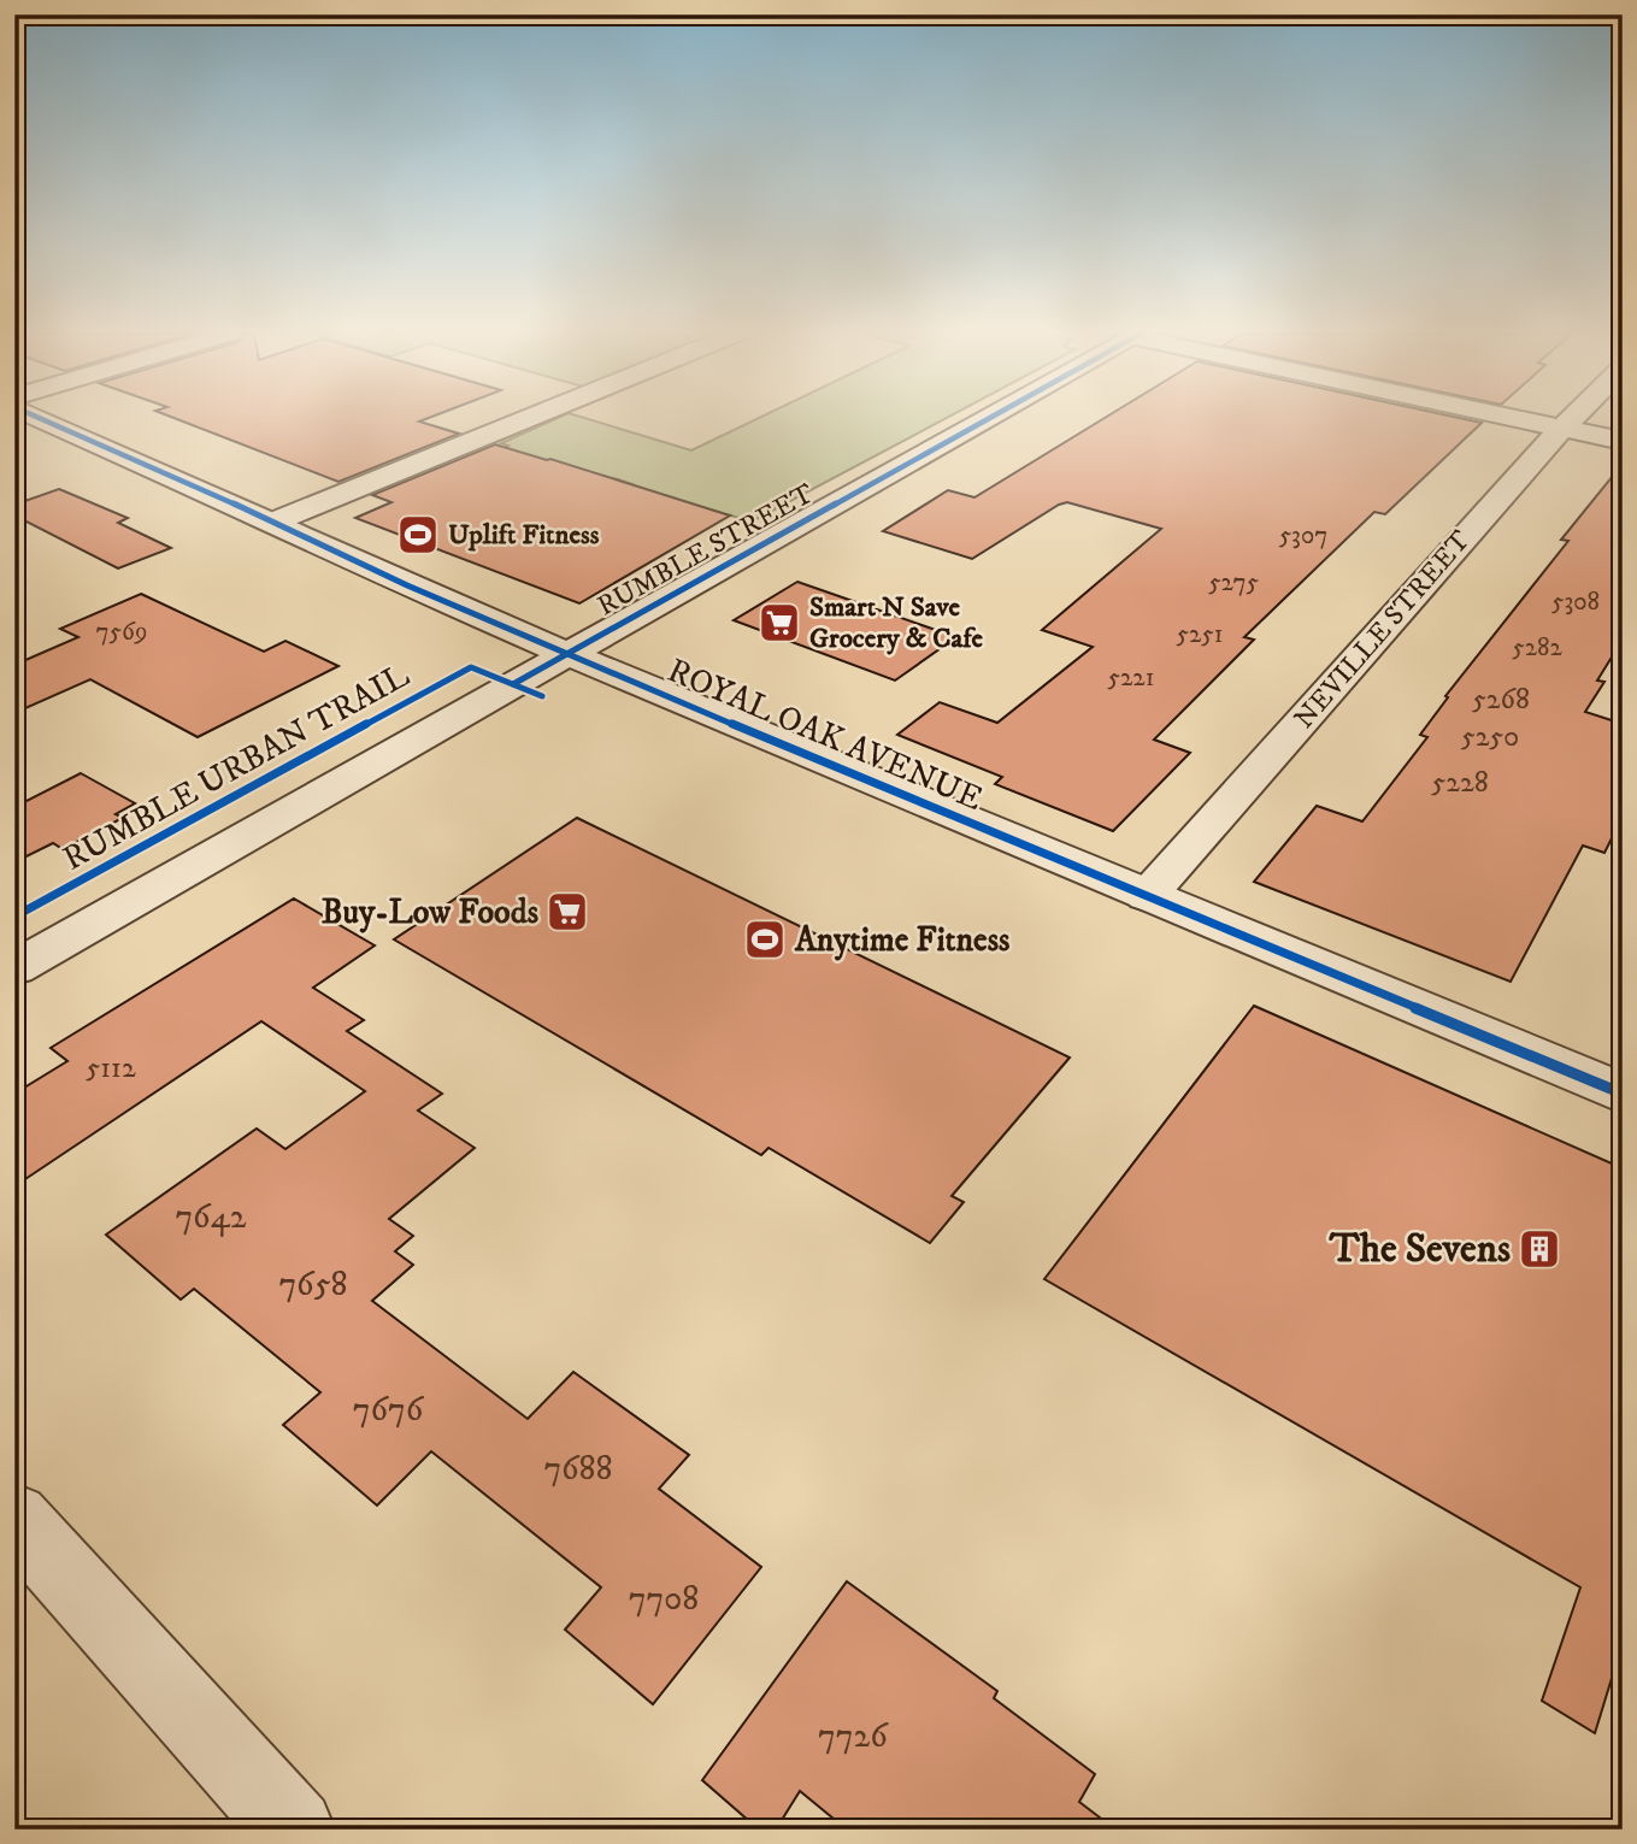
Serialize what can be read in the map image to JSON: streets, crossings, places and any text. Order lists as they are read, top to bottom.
{
  "streets": {
    "street": ["RUMBLE STREET", "NEVILLE STREET", "ROYAL OAK AVENUE"],
    "cycle path": ["RUMBLE URBAN TRAIL"]
  },
  "crossings": [
    ["RUMBLE STREET", "ROYAL OAK AVENUE"],
    ["NEVILLE STREET", "ROYAL OAK AVENUE"]
  ],
  "places": {
    "sports": ["Uplift Fitness", "Anytime Fitness"],
    "supermarket": ["Smart N Save Grocery & Cafe", "Buy-Low Foods"],
    "building": ["The Sevens"]
  },
  "house_numbers": [
    "5307",
    "5275",
    "5308",
    "7569",
    "5251",
    "5282",
    "5221",
    "5268",
    "5250",
    "5228",
    "5112",
    "7642",
    "7658",
    "7676",
    "7688",
    "7708",
    "7726"
  ]
}
